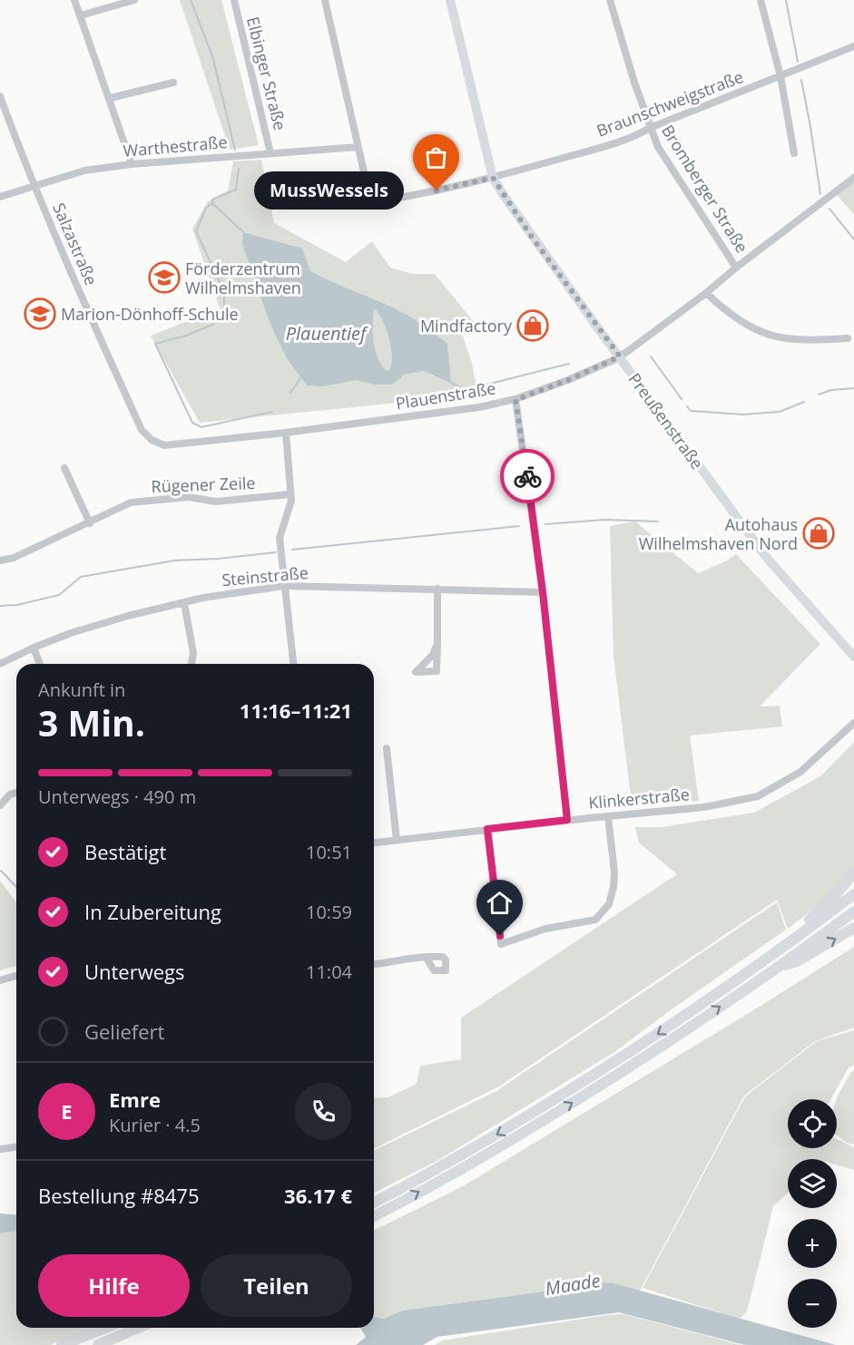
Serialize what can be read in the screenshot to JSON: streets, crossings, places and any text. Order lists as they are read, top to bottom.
{
  "streets": {
    "main road": ["Preußenstraße"],
    "street": [
      "Elbinger Straße",
      "Braunschweigstraße",
      "Warthestraße",
      "Bromberger Straße",
      "Salzastraße",
      "Plauenstraße",
      "Rügener Zeile",
      "Steinstraße",
      "Klinkerstraße"
    ]
  },
  "crossings": [
    ["Elbinger Straße", "Warthestraße"],
    ["Braunschweigstraße", "Warthestraße"],
    ["Braunschweigstraße", "Bromberger Straße"],
    ["Braunschweigstraße", "Preußenstraße"],
    ["Warthestraße", "Salzastraße"],
    ["Bromberger Straße", "Plauenstraße"],
    ["Salzastraße", "Plauenstraße"],
    ["Plauenstraße", "Preußenstraße"]
  ],
  "water": ["Plauentief", "Maade"],
  "places": {
    "other": ["MussWessels"],
    "school or university": ["Förderzentrum Wilhelmshaven", "Marion-Dönhoff-Schule"],
    "shop": ["Mindfactory", "Autohaus Wilhelmshaven Nord"]
  },
  "page": {
    "bubble": "MussWessels",
    "heading": ["3 Min.", "Ankunft in", "11:16–11:21"],
    "panel": [
      "Emre",
      "Kurier · 4.5",
      "Bestellung #8475",
      "36.17 €"
    ],
    "bar": "Unterwegs · 490 m",
    "list": [
      ["Bestätigt", "10:51"],
      ["In Zubereitung", "10:59"],
      ["Unterwegs", "11:04"],
      "Geliefert"
    ],
    "round": "E",
    "map_buttons": ["+", "−"],
    "buttons": ["Hilfe", "Teilen"]
  }
}
